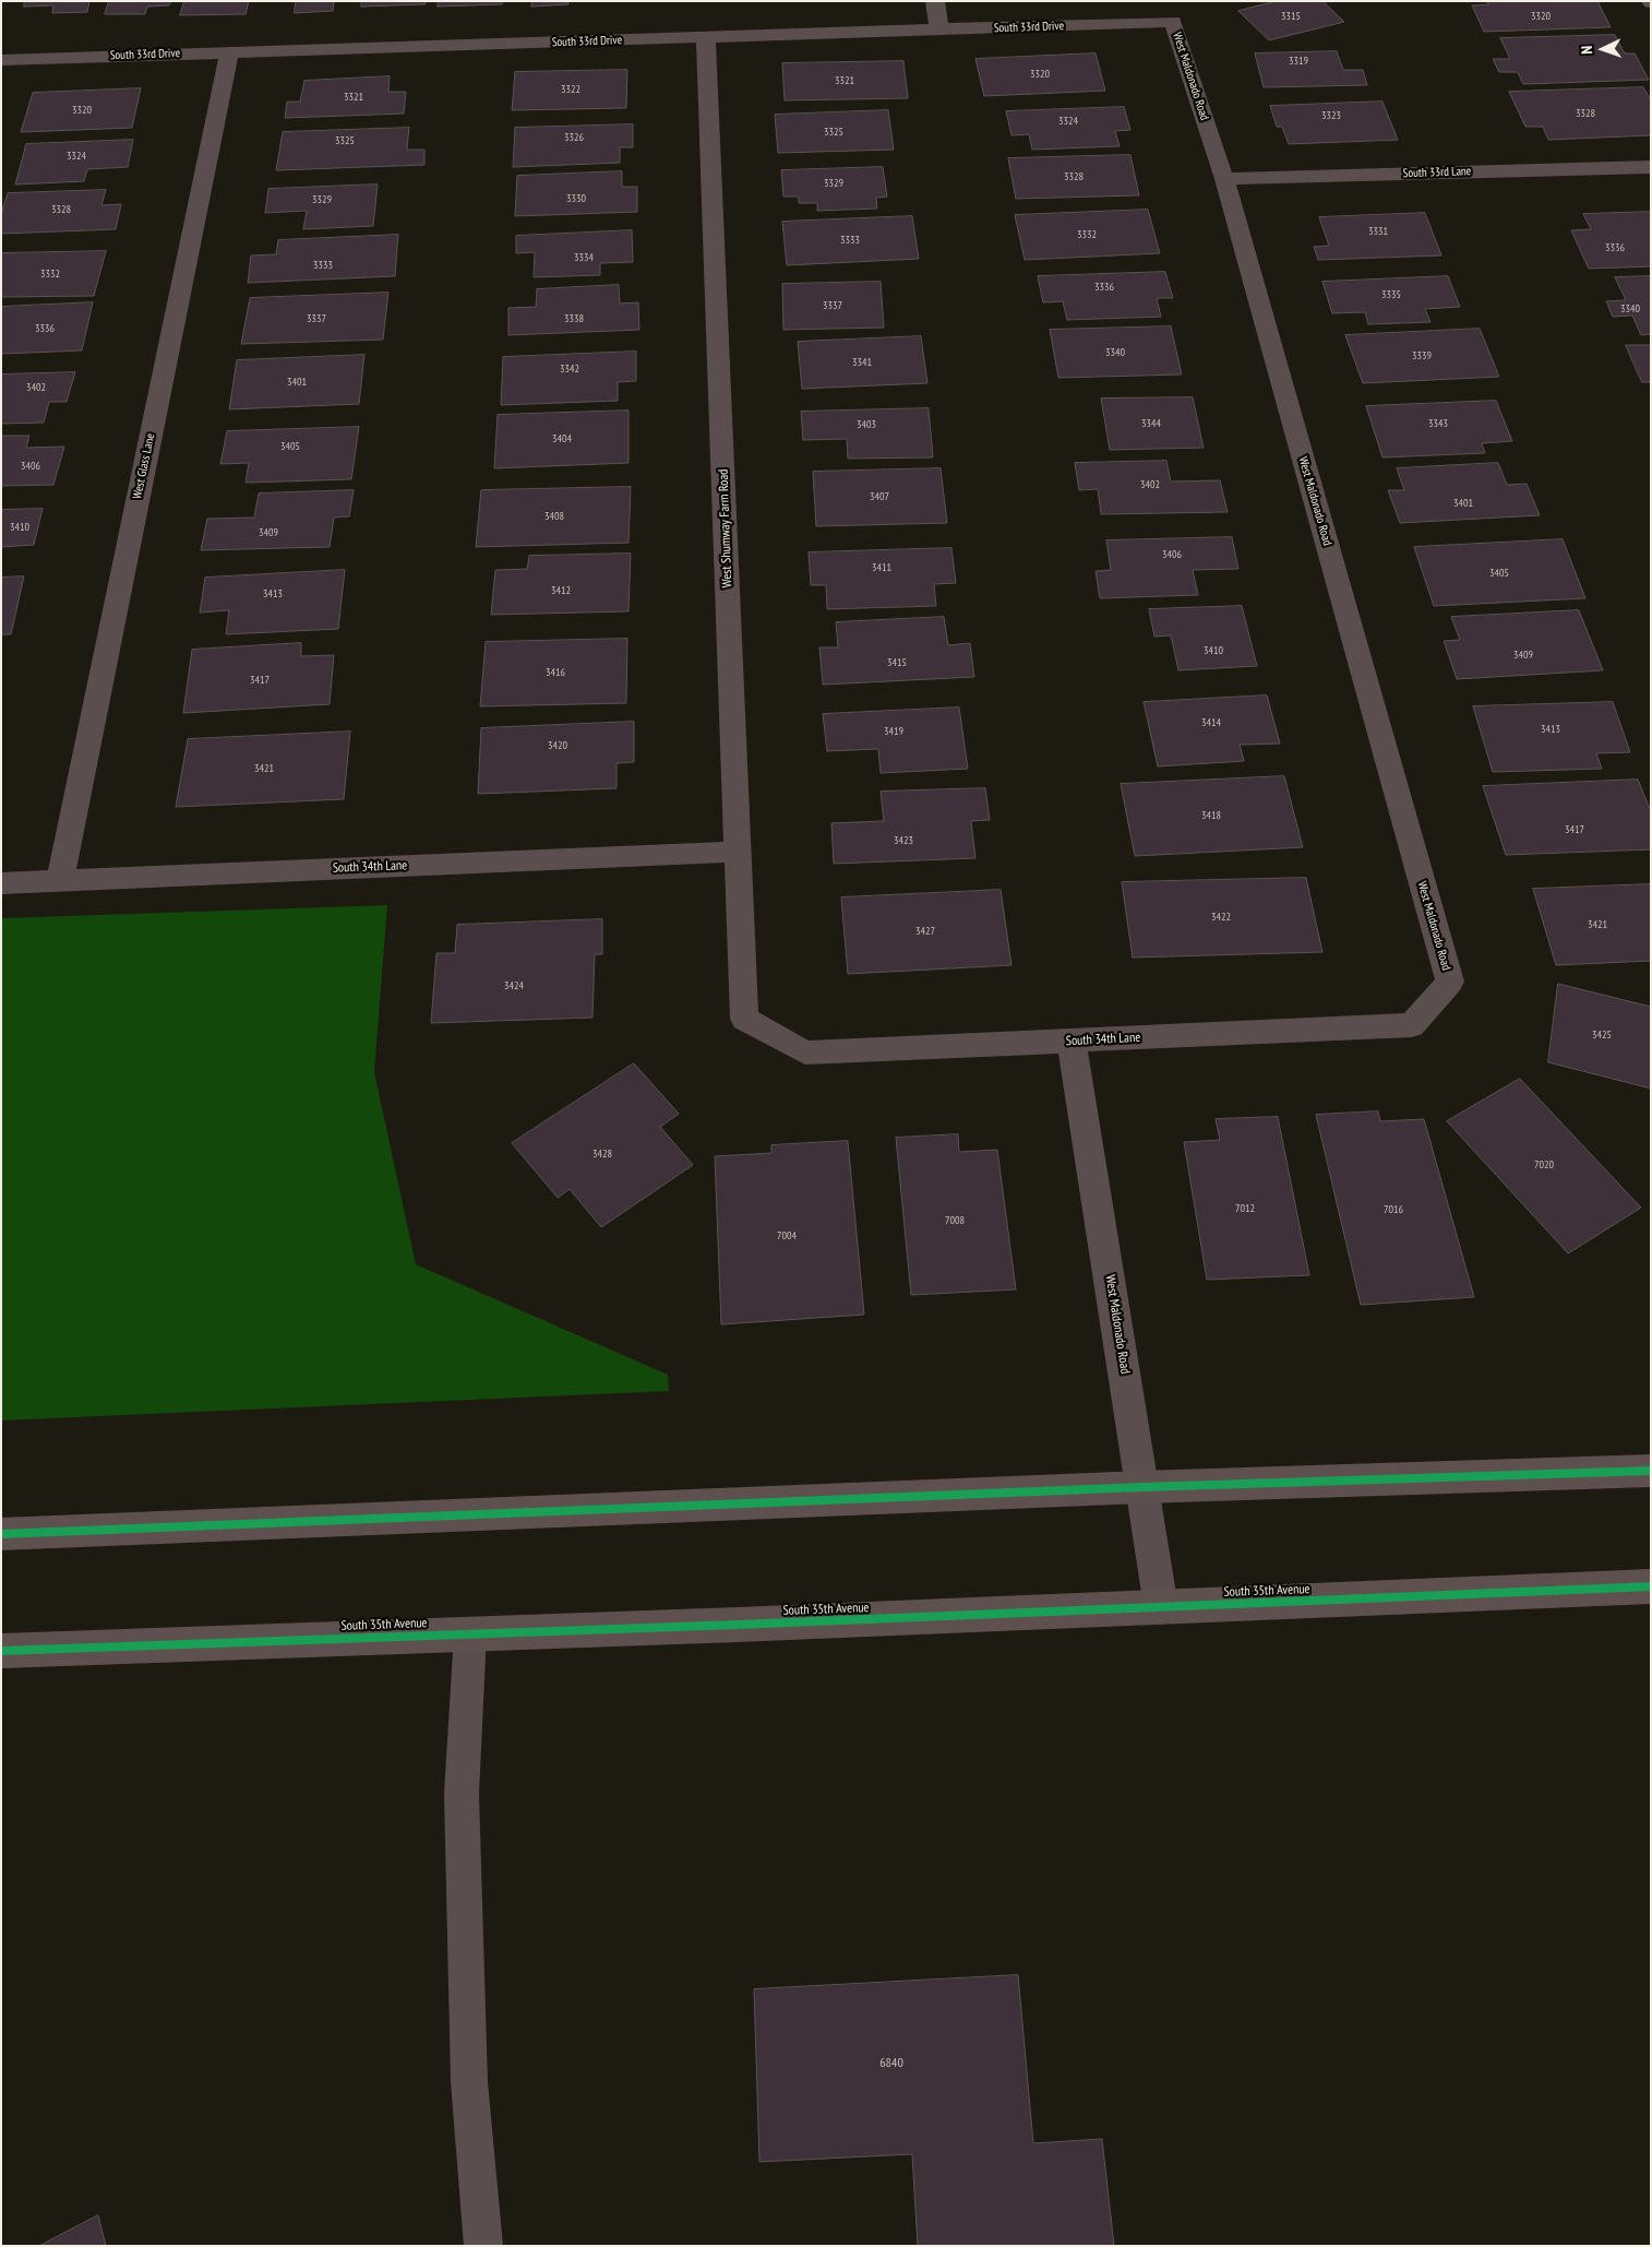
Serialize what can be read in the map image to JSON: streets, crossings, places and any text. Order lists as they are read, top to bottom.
{
  "streets": {
    "main road": ["South 35th Avenue"],
    "street": [
      "South 33rd Drive",
      "West Maldonado Road",
      "South 33rd Lane",
      "West Glass Lane",
      "West Shumway Farm Road",
      "South 34th Lane"
    ]
  },
  "crossings": [
    ["South 33rd Drive", "West Maldonado Road"],
    ["South 33rd Drive", "West Glass Lane"],
    ["South 33rd Drive", "West Shumway Farm Road"],
    ["West Maldonado Road", "South 33rd Lane"],
    ["West Maldonado Road", "South 34th Lane"],
    ["West Maldonado Road", "South 35th Avenue"],
    ["West Glass Lane", "South 34th Lane"],
    ["West Shumway Farm Road", "South 34th Lane"]
  ],
  "house_numbers": [
    "3315",
    "3320",
    "3319",
    "3320",
    "3321",
    "3322",
    "3321",
    "3320",
    "3328",
    "3323",
    "3324",
    "3325",
    "3326",
    "3325",
    "3324",
    "3328",
    "3329",
    "3330",
    "3329",
    "3328",
    "3331",
    "3332",
    "3333",
    "3336",
    "3334",
    "3333",
    "3332",
    "3336",
    "3335",
    "3337",
    "3340",
    "3337",
    "3338",
    "3336",
    "3340",
    "3339",
    "3341",
    "3342",
    "3401",
    "3402",
    "3344",
    "3343",
    "3403",
    "3404",
    "3405",
    "3406",
    "3402",
    "3407",
    "3401",
    "3408",
    "3410",
    "3409",
    "3406",
    "3411",
    "3405",
    "3412",
    "3413",
    "3410",
    "3409",
    "3415",
    "3416",
    "3417",
    "3414",
    "3413",
    "3419",
    "3420",
    "3421",
    "3418",
    "3417",
    "3423",
    "3422",
    "3421",
    "3427",
    "3424",
    "3425",
    "3428",
    "7020",
    "7012",
    "7016",
    "7008",
    "7004",
    "6840"
  ],
  "north": "left"
}
